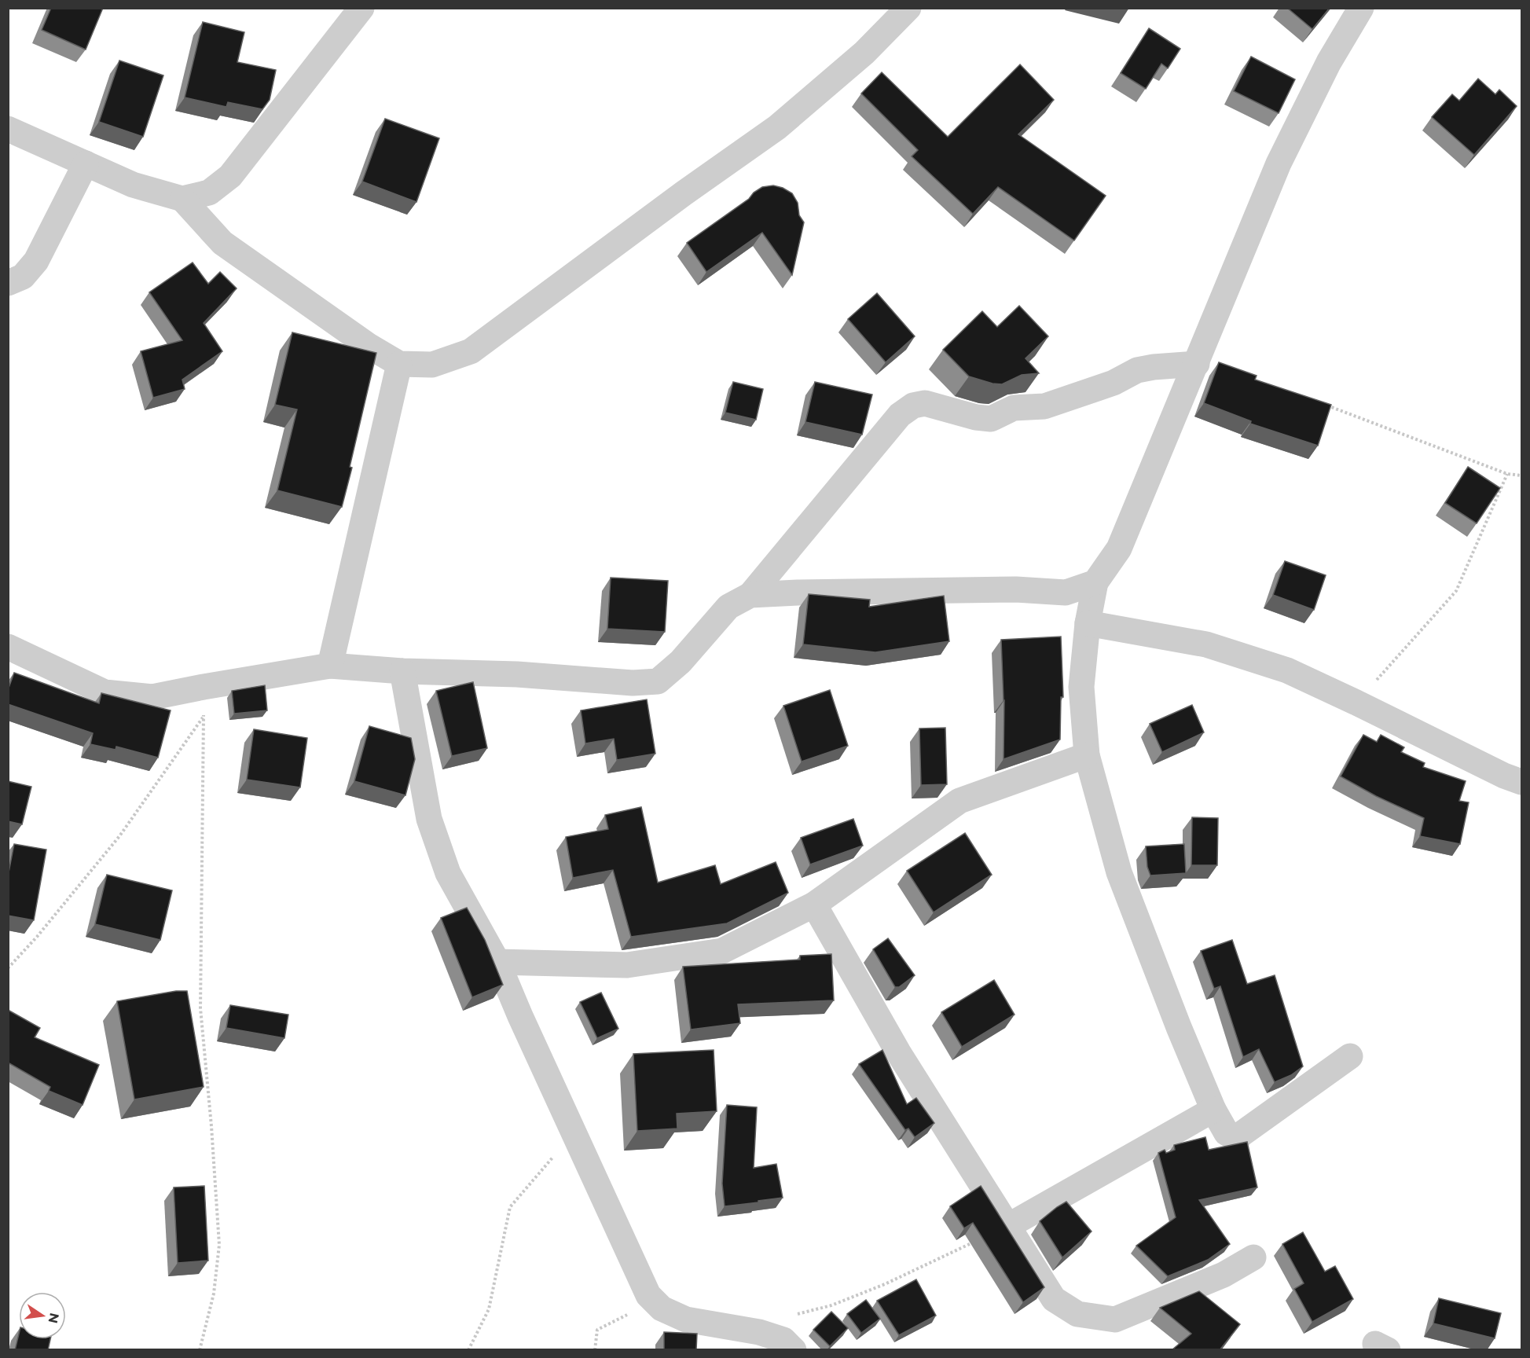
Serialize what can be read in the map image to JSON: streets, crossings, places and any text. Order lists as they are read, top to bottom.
{
  "north": "right"
}
